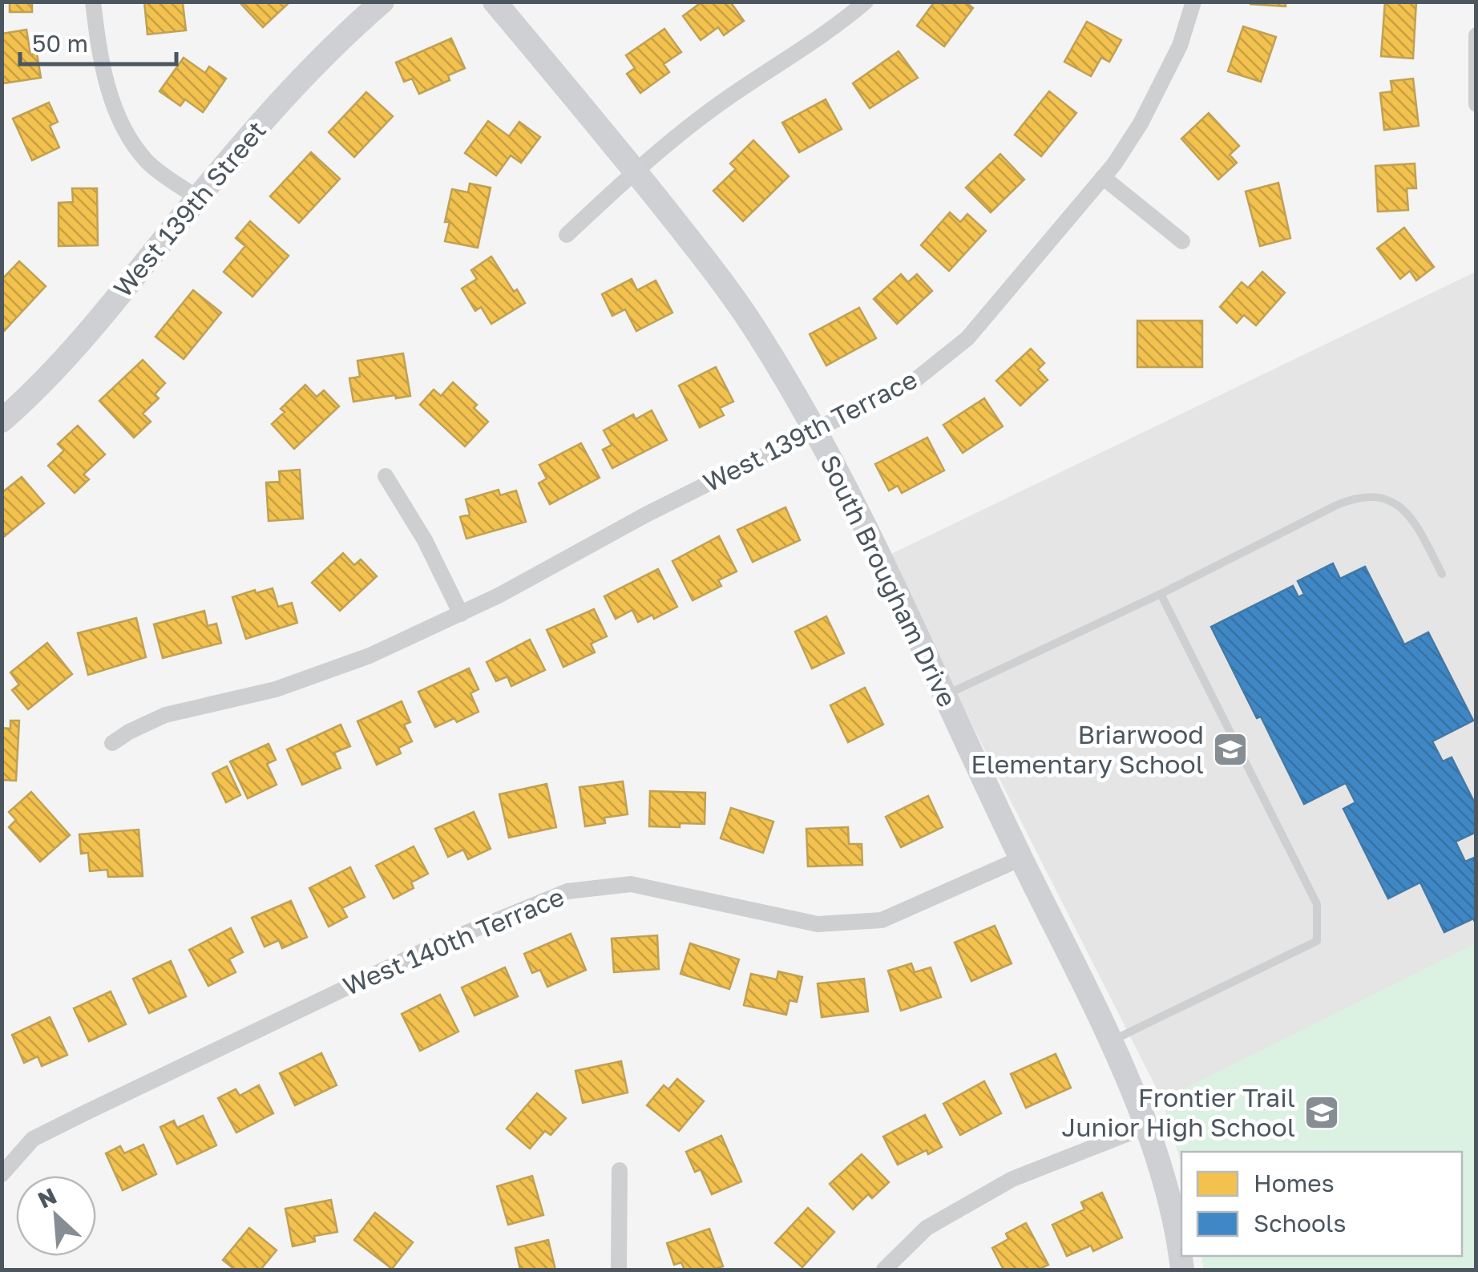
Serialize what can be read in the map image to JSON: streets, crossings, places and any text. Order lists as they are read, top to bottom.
{
  "streets": {
    "street": [
      "West 139th Street",
      "West 139th Terrace",
      "South Brougham Drive",
      "West 140th Terrace"
    ]
  },
  "crossings": [
    ["West 139th Terrace", "South Brougham Drive"],
    ["South Brougham Drive", "West 140th Terrace"]
  ],
  "places": {
    "school or university": ["Briarwood Elementary School", "Frontier Trail Junior High School"]
  },
  "legend": ["Homes", "Schools"],
  "scale_bar": "50 m",
  "north": "top left"
}
